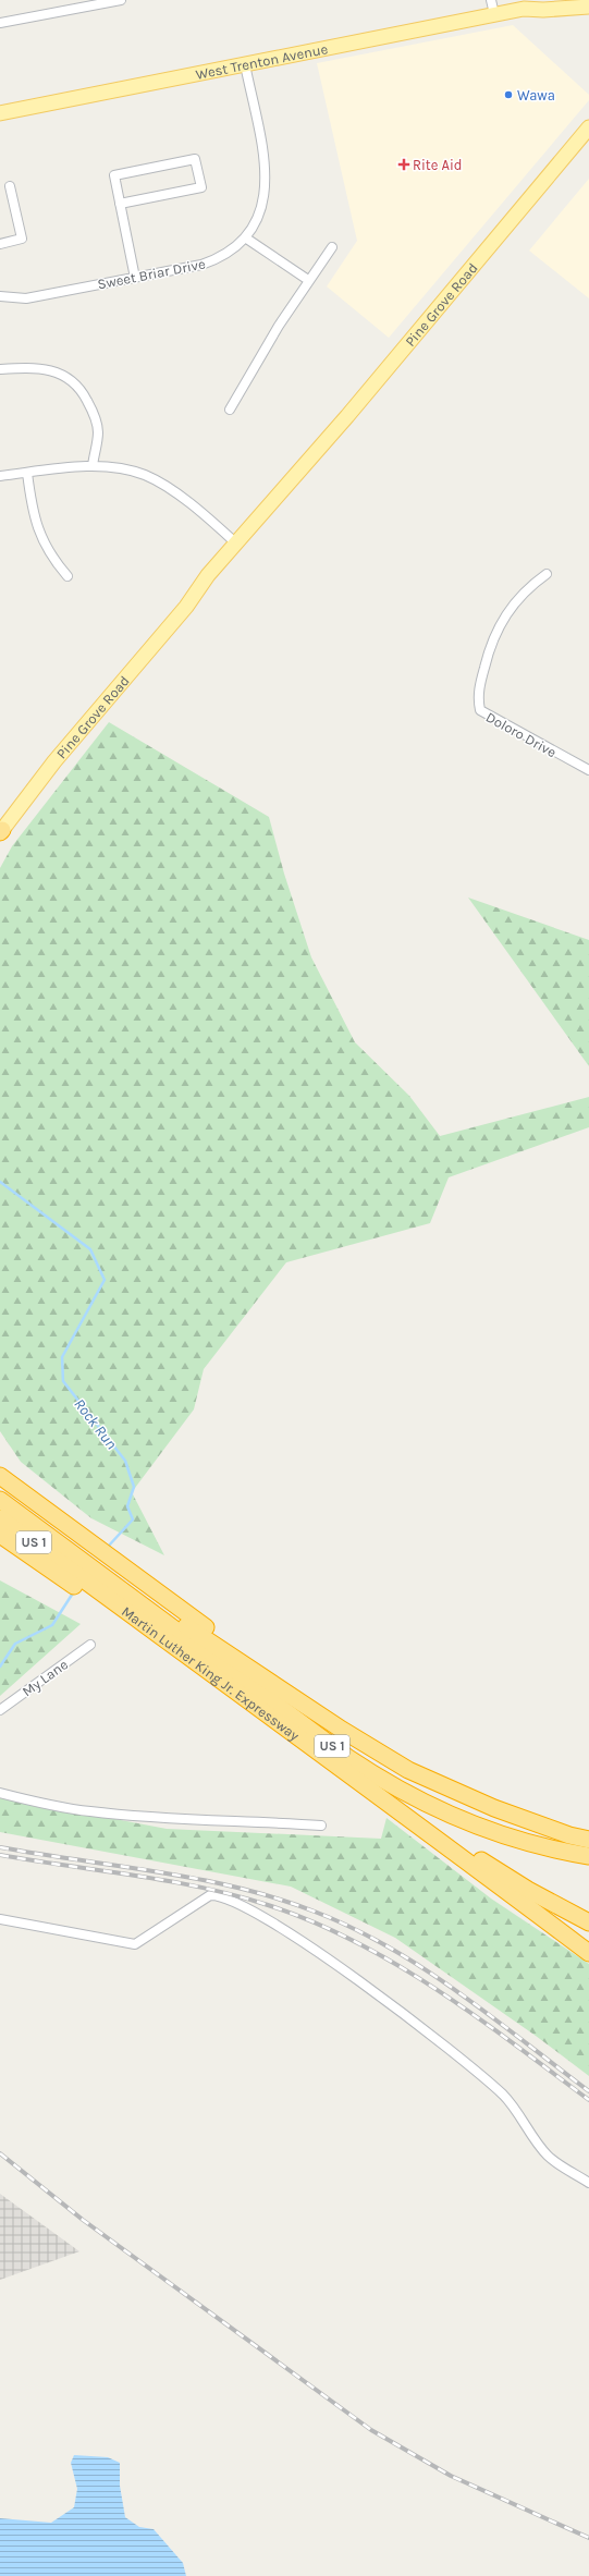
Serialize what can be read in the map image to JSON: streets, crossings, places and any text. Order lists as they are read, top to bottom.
{
  "streets": {
    "highway": ["US 1", "Martin Luther King Jr. Expressway"],
    "main road": ["West Trenton Avenue", "Pine Grove Road"],
    "street": ["Sweet Briar Drive", "Doloro Drive", "My Lane"]
  },
  "crossings": [
    ["West Trenton Avenue", "Sweet Briar Drive"]
  ],
  "water": ["Rock Run"],
  "places": {
    "other": ["Wawa"],
    "health": ["Rite Aid"]
  }
}
